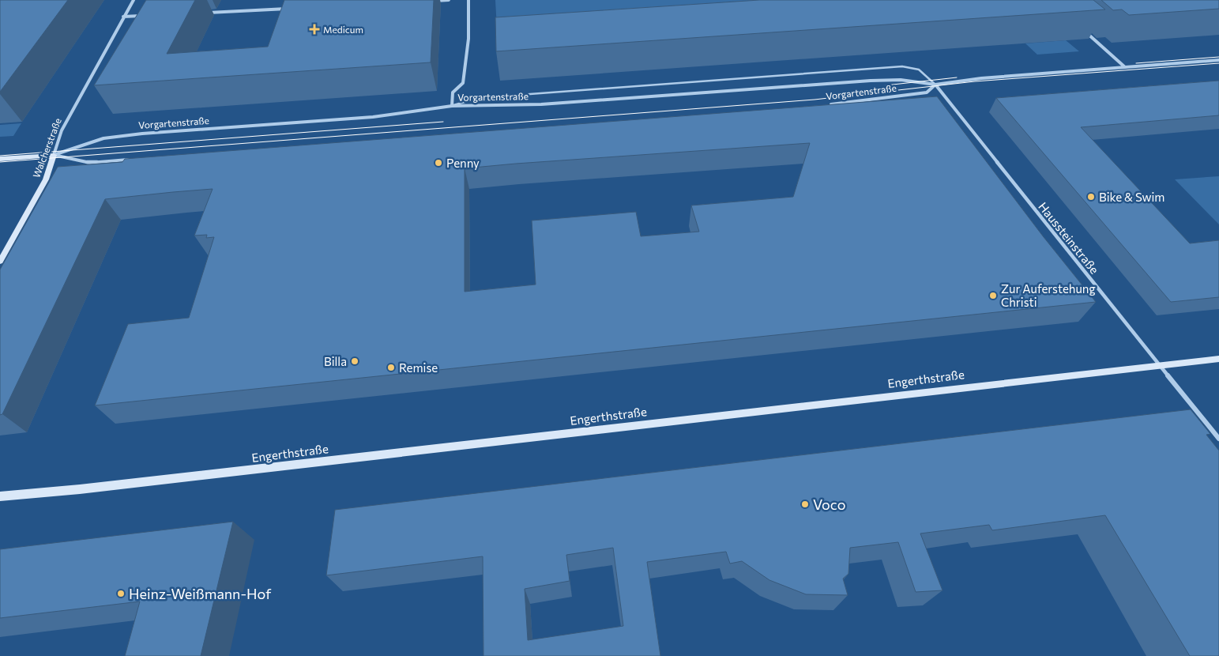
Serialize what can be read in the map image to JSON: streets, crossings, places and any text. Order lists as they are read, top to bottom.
{
  "streets": {
    "street": [
      "Vorgartenstraße",
      "Walcherstraße",
      "Haussteinstraße",
      "Engerthstraße"
    ]
  },
  "crossings": [
    ["Vorgartenstraße", "Walcherstraße"],
    ["Vorgartenstraße", "Haussteinstraße"],
    ["Haussteinstraße", "Engerthstraße"]
  ],
  "places": {
    "health": ["Medicum"],
    "other": [
      "Penny",
      "Bike & Swim",
      "Zur Auferstehung Christi",
      "Billa",
      "Remise",
      "Voco",
      "Heinz-Weißmann-Hof"
    ]
  }
}
